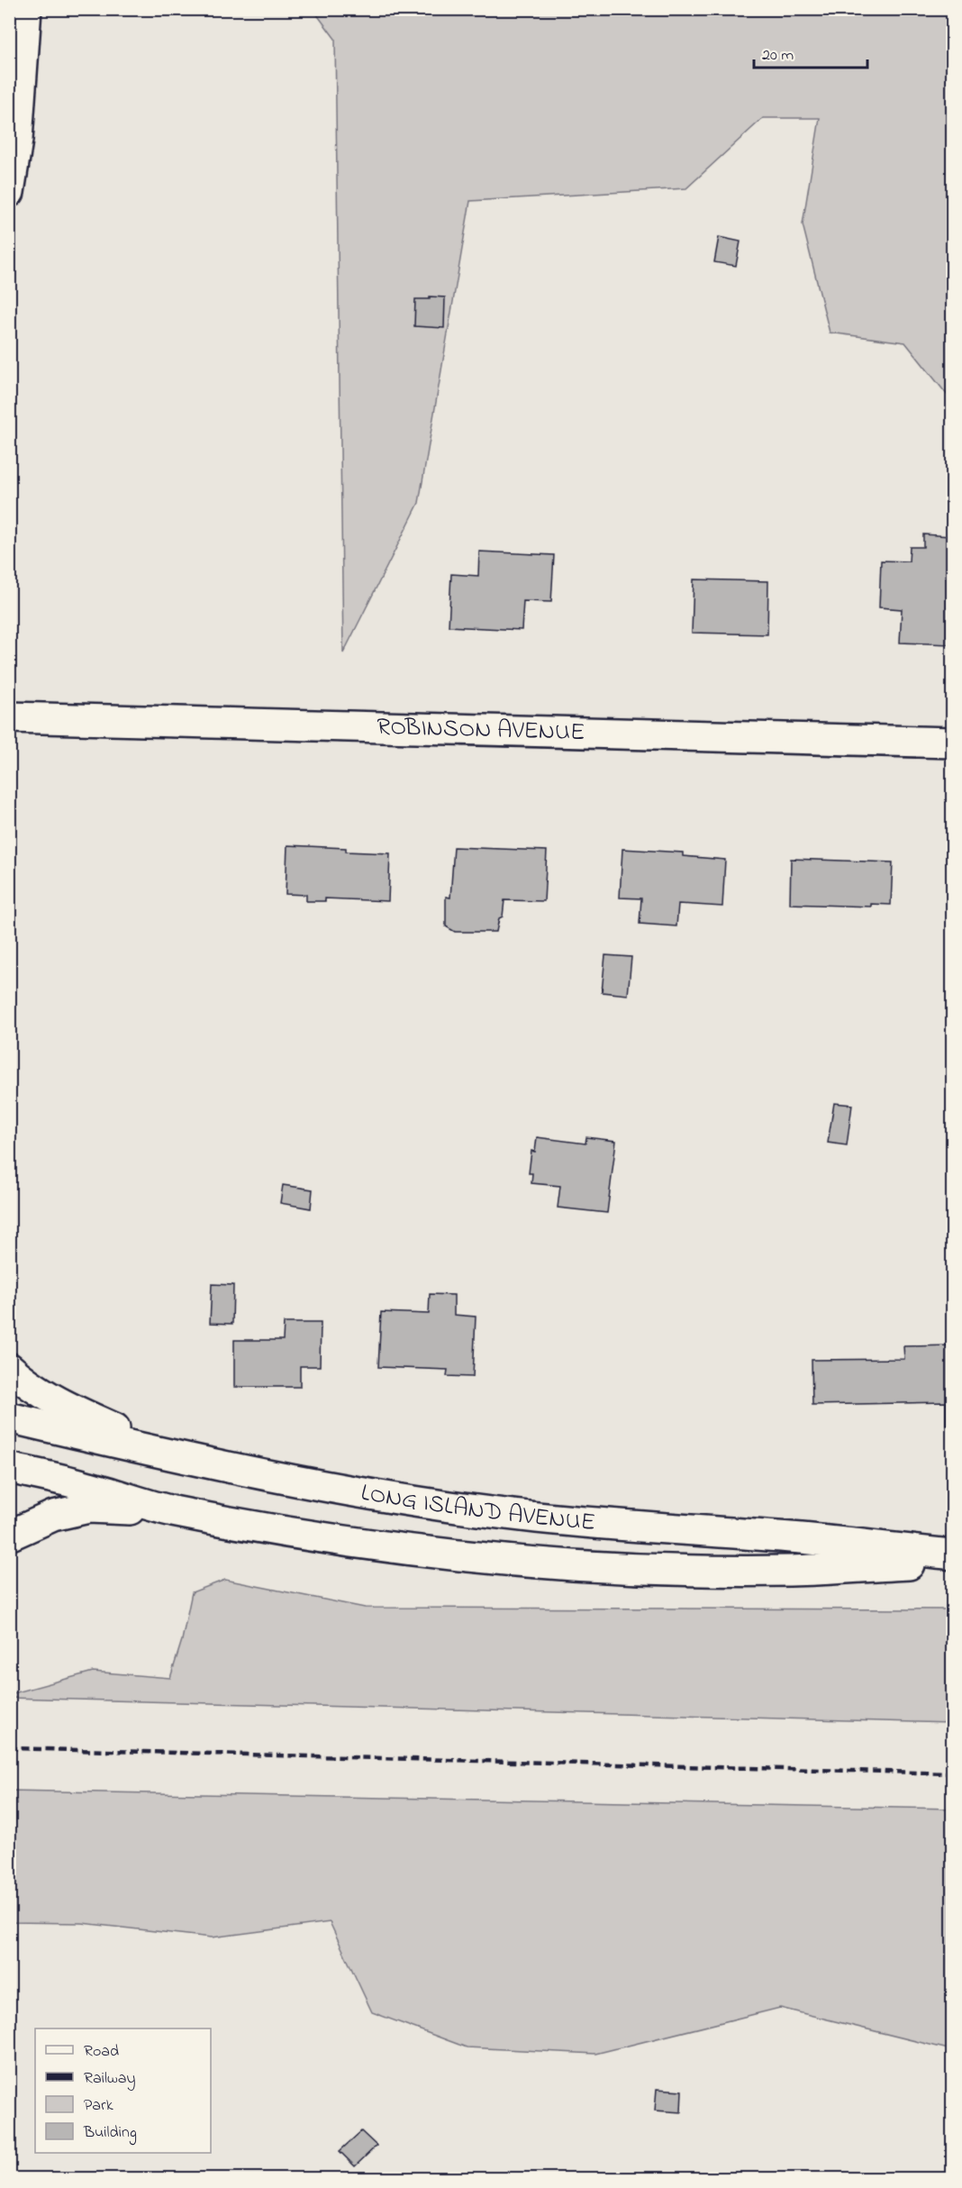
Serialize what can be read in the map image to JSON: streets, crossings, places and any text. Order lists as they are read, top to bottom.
{
  "streets": {
    "street": ["ROBINSON AVENUE", "LONG ISLAND AVENUE"]
  },
  "legend": [
    "Road",
    "Railway",
    "Park",
    "Building"
  ],
  "scale_bar": "20 m"
}
